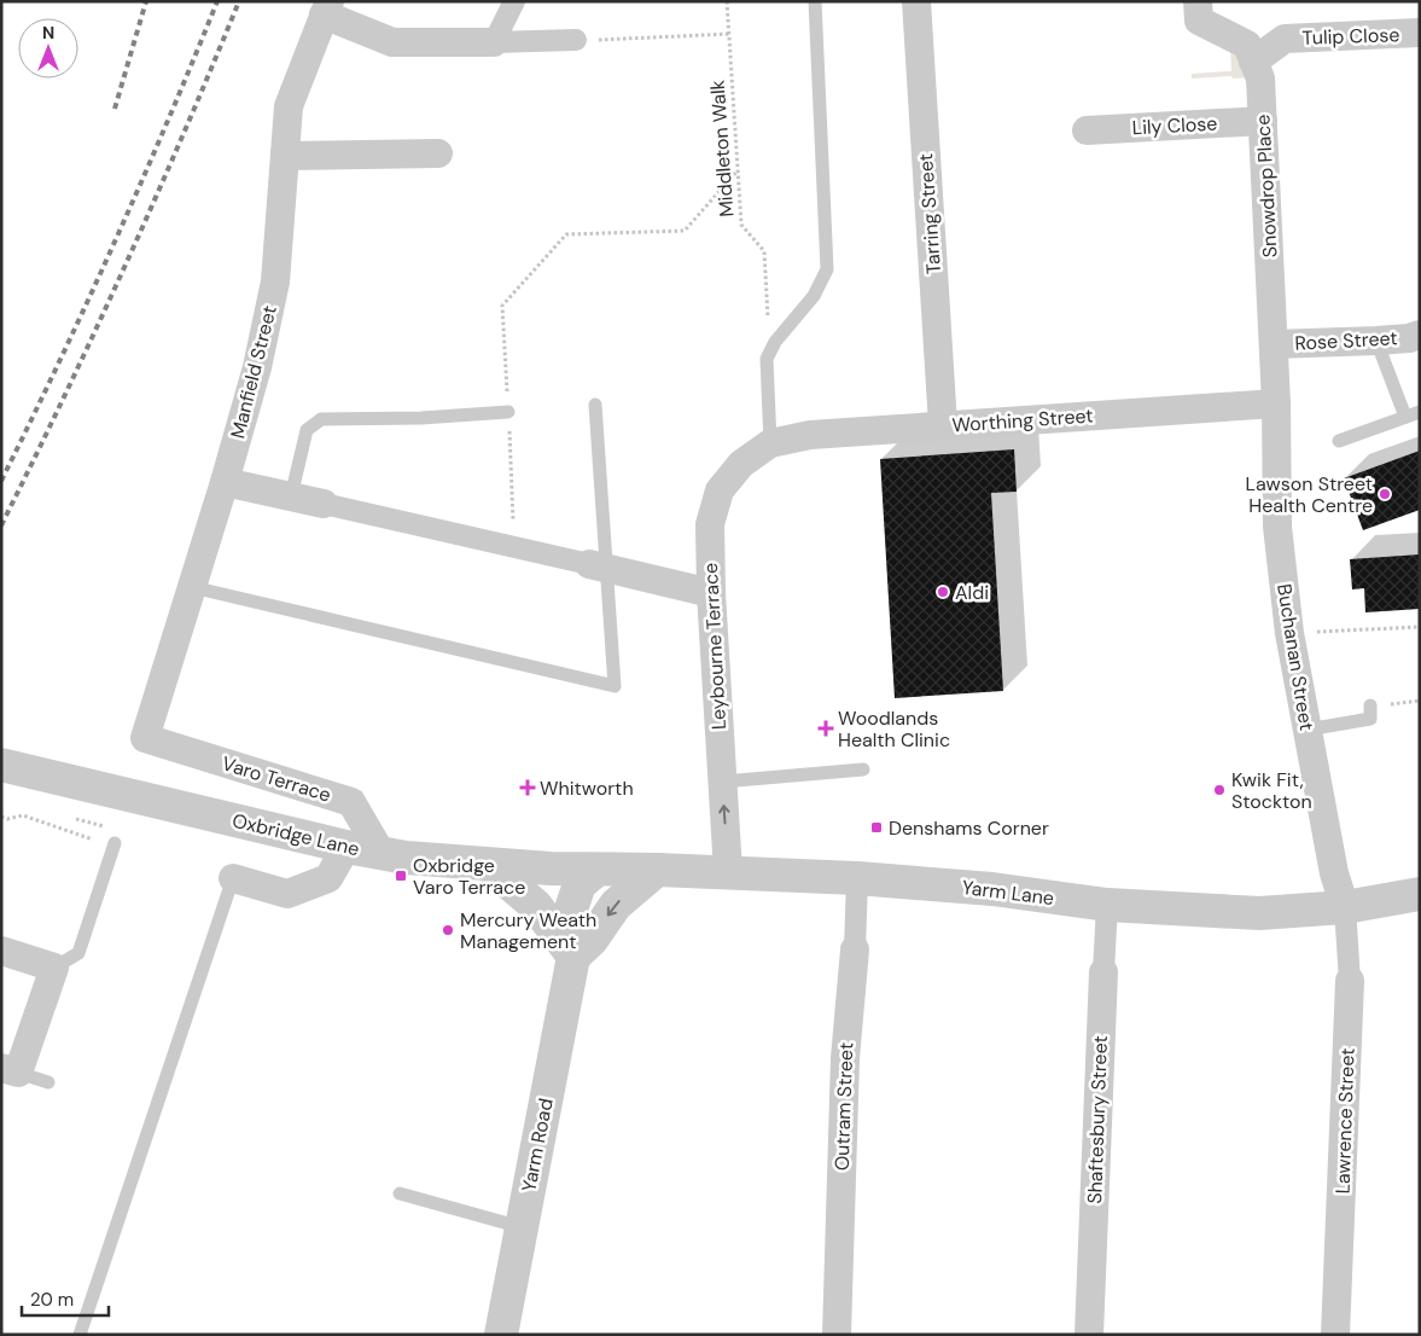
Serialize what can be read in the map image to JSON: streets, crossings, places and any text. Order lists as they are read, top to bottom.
{
  "streets": {
    "street": [
      "Tulip Close",
      "Lily Close",
      "Snowdrop Place",
      "Tarring Street",
      "Rose Street",
      "Manfield Street",
      "Worthing Street",
      "Leybourne Terrace",
      "Buchanan Street",
      "Varo Terrace",
      "Oxbridge Lane",
      "Yarm Lane",
      "Outram Street",
      "Shaftesbury Street",
      "Lawrence Street",
      "Yarm Road"
    ],
    "path": ["Middleton Walk"]
  },
  "crossings": [
    ["Tulip Close", "Snowdrop Place"],
    ["Lily Close", "Snowdrop Place"],
    ["Snowdrop Place", "Rose Street"],
    ["Snowdrop Place", "Worthing Street"],
    ["Snowdrop Place", "Buchanan Street"],
    ["Tarring Street", "Worthing Street"],
    ["Manfield Street", "Varo Terrace"],
    ["Worthing Street", "Leybourne Terrace"],
    ["Worthing Street", "Buchanan Street"],
    ["Leybourne Terrace", "Yarm Lane"],
    ["Buchanan Street", "Yarm Lane"],
    ["Buchanan Street", "Lawrence Street"],
    ["Varo Terrace", "Oxbridge Lane"],
    ["Oxbridge Lane", "Yarm Lane"],
    ["Oxbridge Lane", "Yarm Road"],
    ["Yarm Lane", "Outram Street"],
    ["Yarm Lane", "Shaftesbury Street"],
    ["Yarm Lane", "Lawrence Street"],
    ["Yarm Lane", "Yarm Road"]
  ],
  "places": {
    "other": [
      "Lawson Street Health Centre",
      "Aldi",
      "Kwik Fit, Stockton",
      "Mercury Weath Management"
    ],
    "health": ["Woodlands Health Clinic", "Whitworth"],
    "transit": ["Denshams Corner", "Oxbridge Varo Terrace"]
  },
  "scale_bar": "20 m",
  "north": "top"
}
